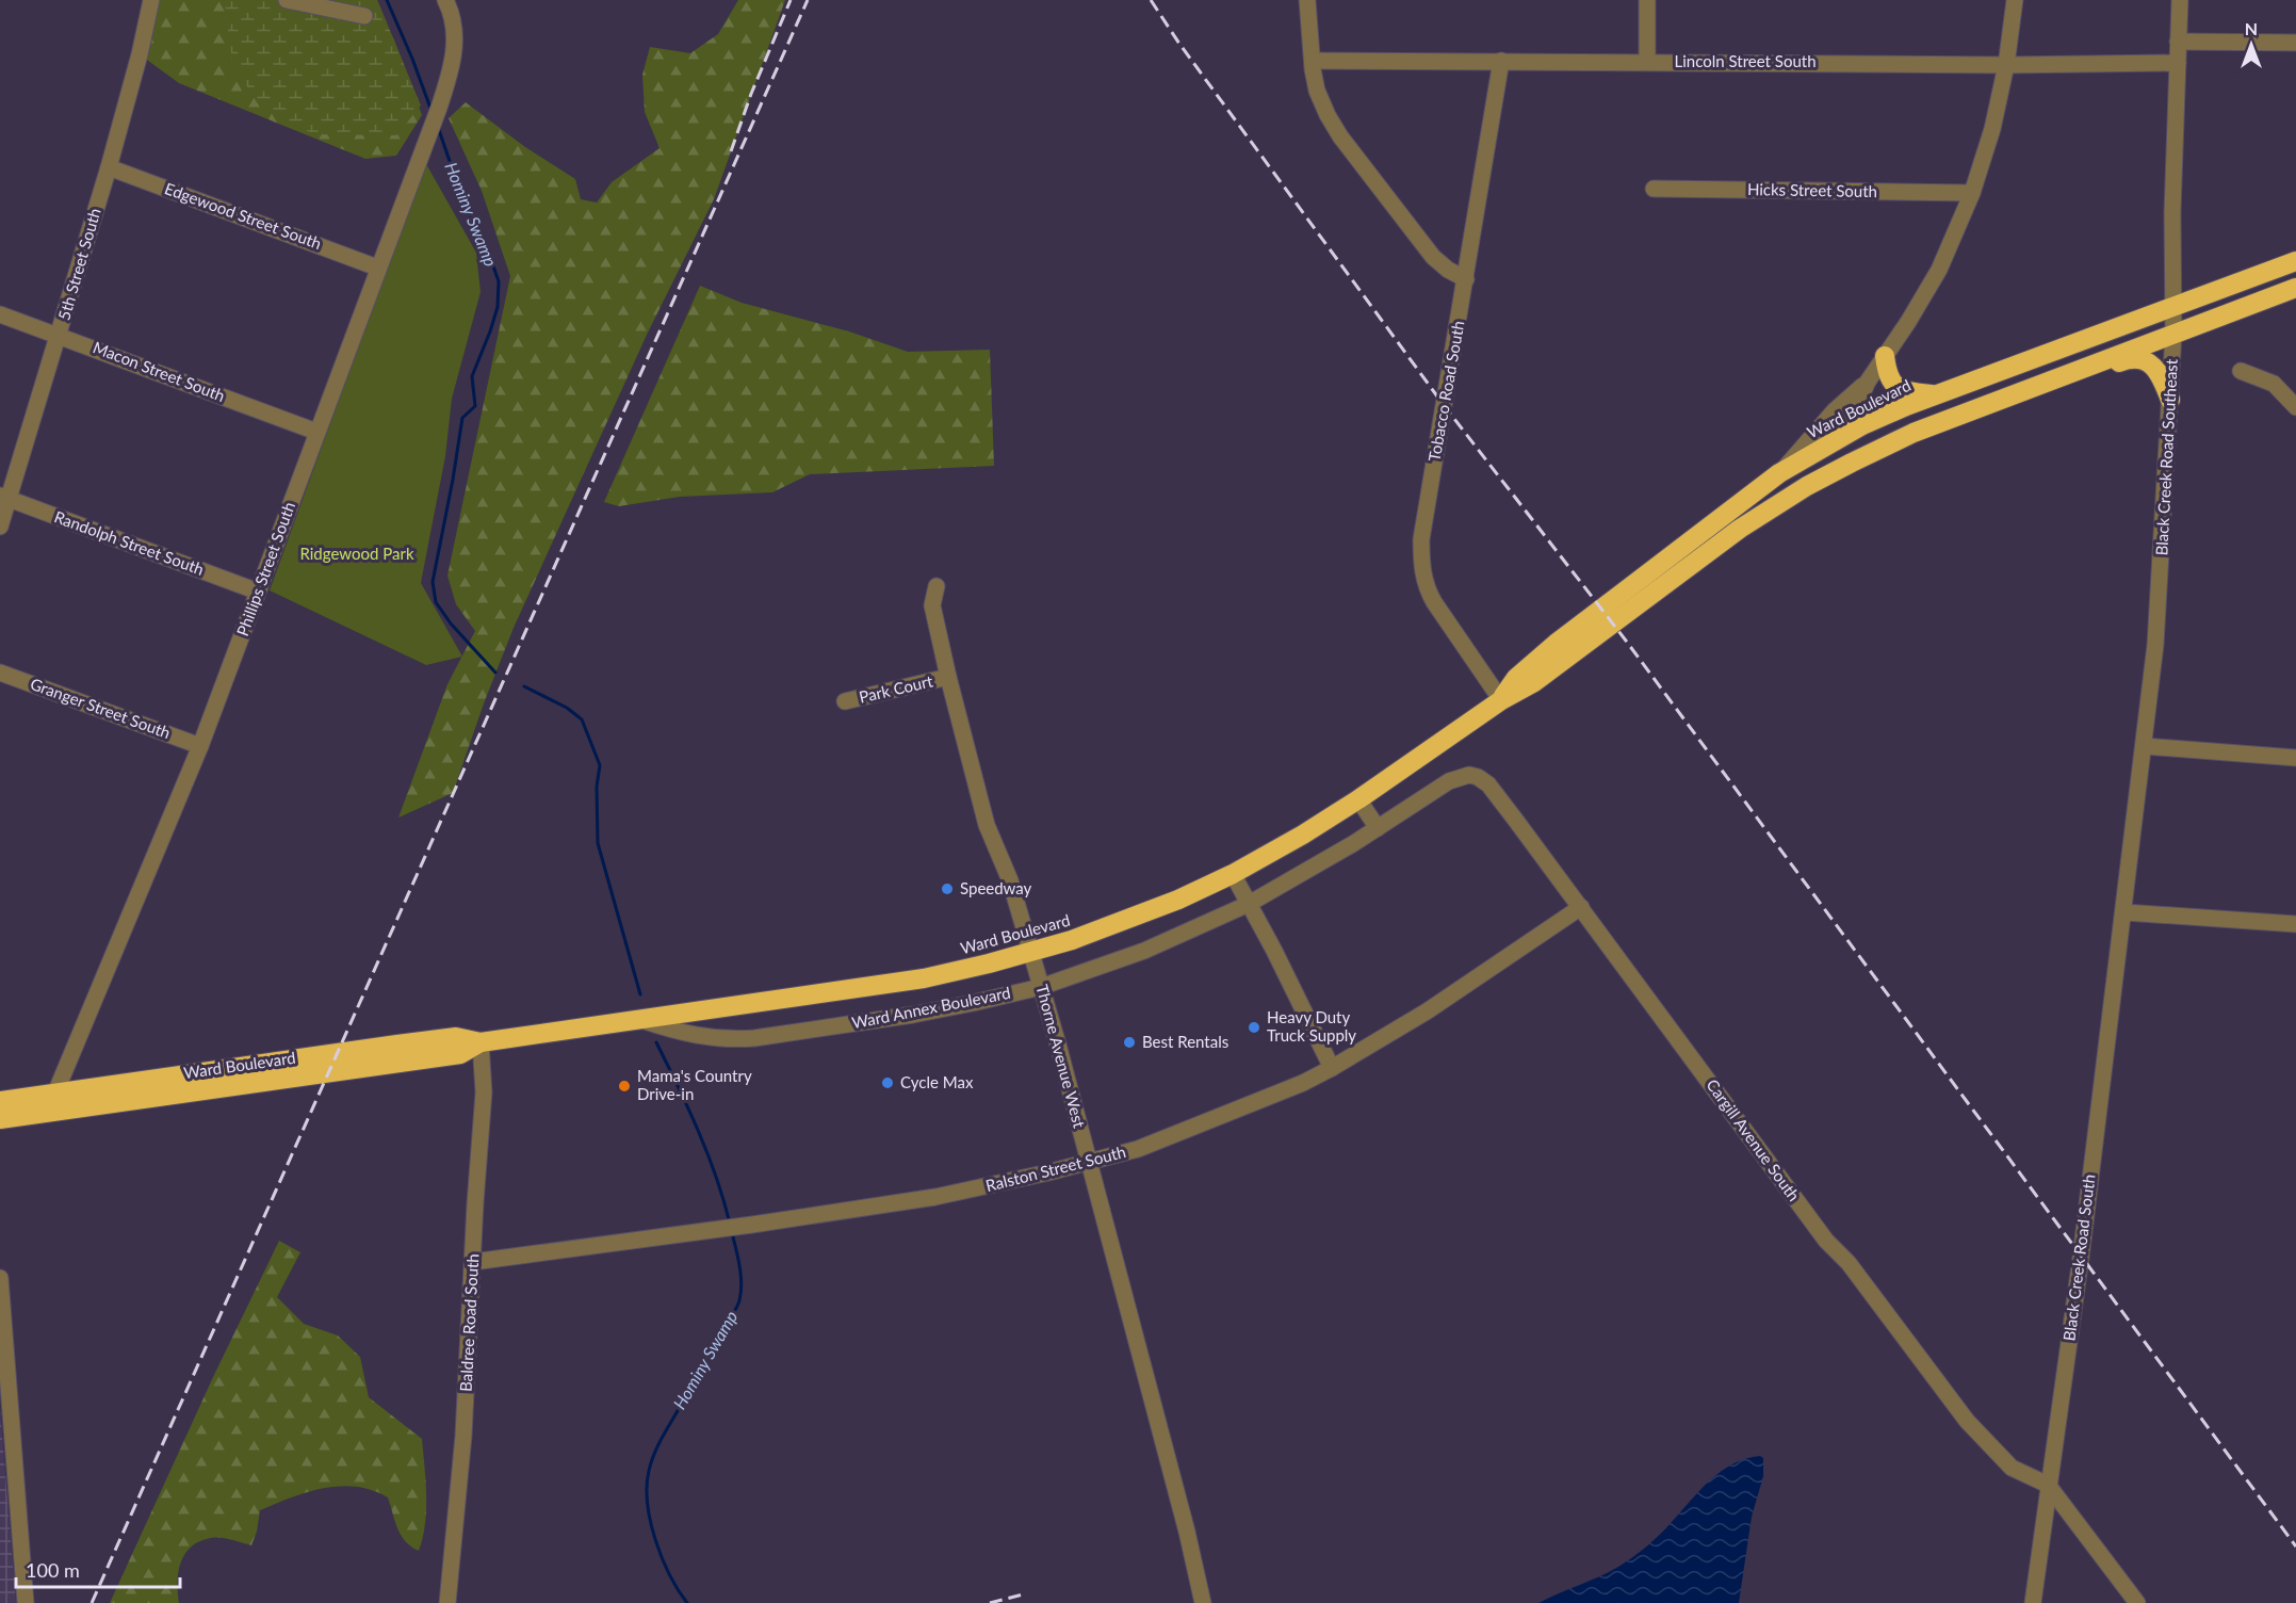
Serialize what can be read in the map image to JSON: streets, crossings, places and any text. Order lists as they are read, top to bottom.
{
  "streets": {
    "highway": ["Ward Boulevard"],
    "street": [
      "Lincoln Street South",
      "Hicks Street South",
      "Edgewood Street South",
      "5th Street South",
      "Macon Street South",
      "Tobacco Road South",
      "Black Creek Road Southeast",
      "Randolph Street South",
      "Phillips Street South",
      "Park Court",
      "Granger Street South",
      "Ward Annex Boulevard",
      "Thorne Avenue West",
      "Cargill Avenue South",
      "Ralston Street South",
      "Black Creek Road South",
      "Baldree Road South"
    ]
  },
  "crossings": [
    ["Lincoln Street South", "Tobacco Road South"],
    ["Lincoln Street South", "Black Creek Road Southeast"],
    ["Edgewood Street South", "5th Street South"],
    ["Edgewood Street South", "Phillips Street South"],
    ["5th Street South", "Macon Street South"],
    ["5th Street South", "Randolph Street South"],
    ["Macon Street South", "Phillips Street South"],
    ["Tobacco Road South", "Ward Boulevard"],
    ["Ward Boulevard", "Black Creek Road Southeast"],
    ["Ward Boulevard", "Phillips Street South"],
    ["Ward Boulevard", "Ward Annex Boulevard"],
    ["Ward Boulevard", "Thorne Avenue West"],
    ["Ward Boulevard", "Baldree Road South"],
    ["Black Creek Road Southeast", "Black Creek Road South"],
    ["Randolph Street South", "Phillips Street South"],
    ["Phillips Street South", "Granger Street South"],
    ["Park Court", "Thorne Avenue West"],
    ["Ward Annex Boulevard", "Thorne Avenue West"],
    ["Ward Annex Boulevard", "Cargill Avenue South"],
    ["Thorne Avenue West", "Ralston Street South"],
    ["Cargill Avenue South", "Ralston Street South"],
    ["Cargill Avenue South", "Black Creek Road South"],
    ["Ralston Street South", "Baldree Road South"]
  ],
  "water": ["Hominy Swamp"],
  "parks": ["Ridgewood Park"],
  "places": [
    "Speedway",
    "Heavy Duty Truck Supply",
    "Best Rentals",
    "Cycle Max",
    "Mama's Country Drive-in"
  ],
  "scale_bar": "100 m",
  "north": "top"
}
